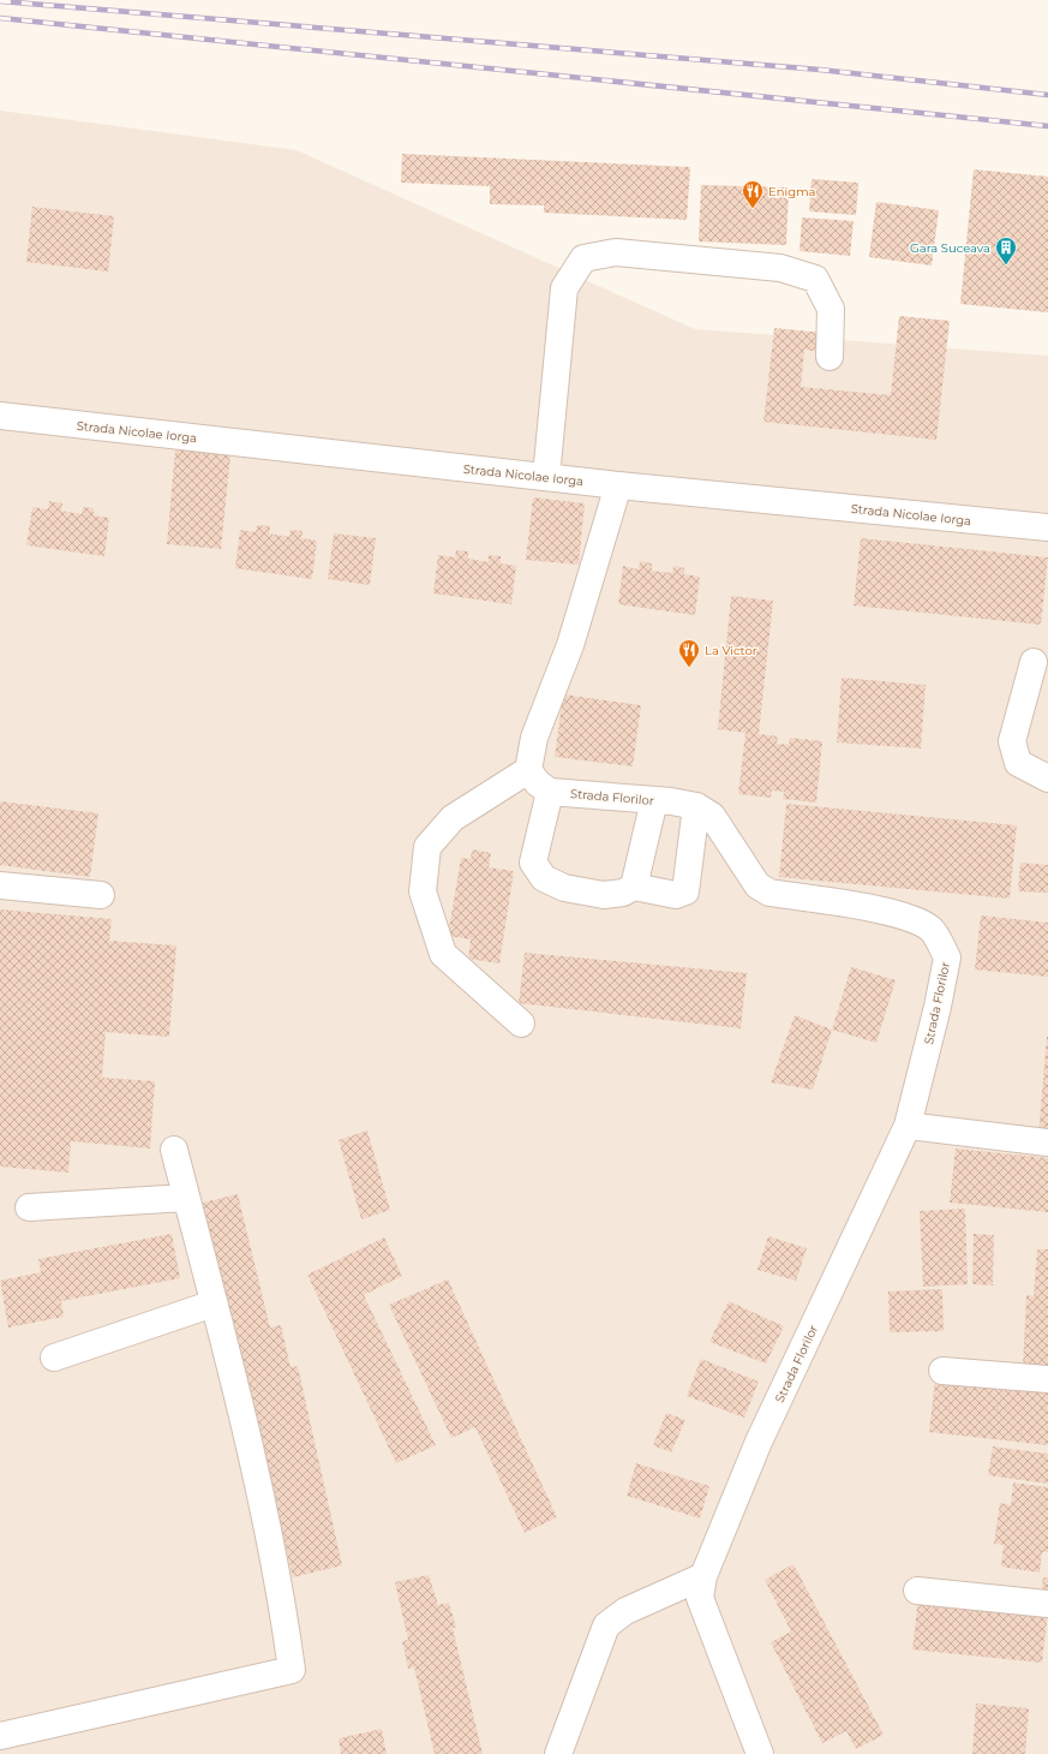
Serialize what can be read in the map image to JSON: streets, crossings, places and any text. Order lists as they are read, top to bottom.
{
  "streets": {
    "street": ["Strada Nicolae Iorga", "Strada Florilor"]
  },
  "places": {
    "restaurant": ["Enigma", "La Victor"],
    "building": ["Gara Suceava"]
  }
}
